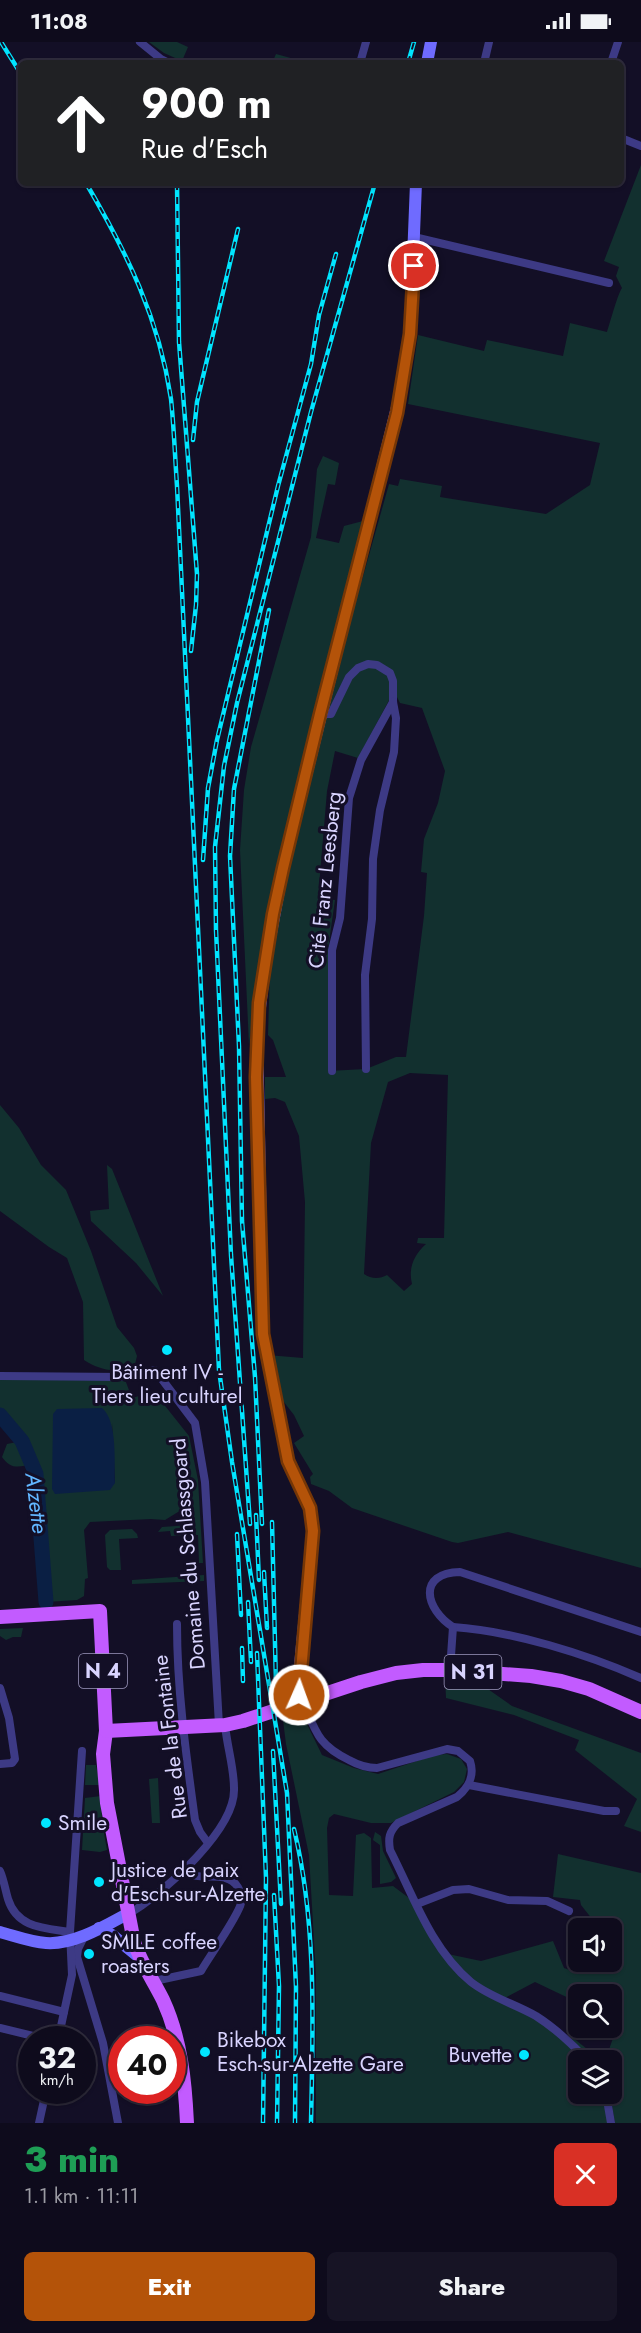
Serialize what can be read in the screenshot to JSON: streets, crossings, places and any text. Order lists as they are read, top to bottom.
{
  "streets": {
    "main road": ["N 4", "N 31"],
    "street": ["Cité Franz Leesberg", "Domaine du Schlassgoard", "Rue de la Fontaine"]
  },
  "crossings": [
    ["Domaine du Schlassgoard", "N 31"],
    ["N 4", "N 31"],
    ["N 31", "Rue de la Fontaine"]
  ],
  "water": ["Alzette"],
  "places": [
    "Bâtiment IV - Tiers lieu culturel",
    "Smile",
    "Justice de paix d'Esch-sur-Alzette",
    "SMILE coffee roasters",
    "Bikebox Esch-sur-Alzette Gare",
    "Buvette"
  ],
  "page": {
    "status": "11:08",
    "turn": ["900 m", "Rue d'Esch"],
    "speed": "32 km/h",
    "limit": "40",
    "heading": ["3 min", "1.1 km · 11:11"],
    "buttons": ["Exit", "Share"]
  }
}
